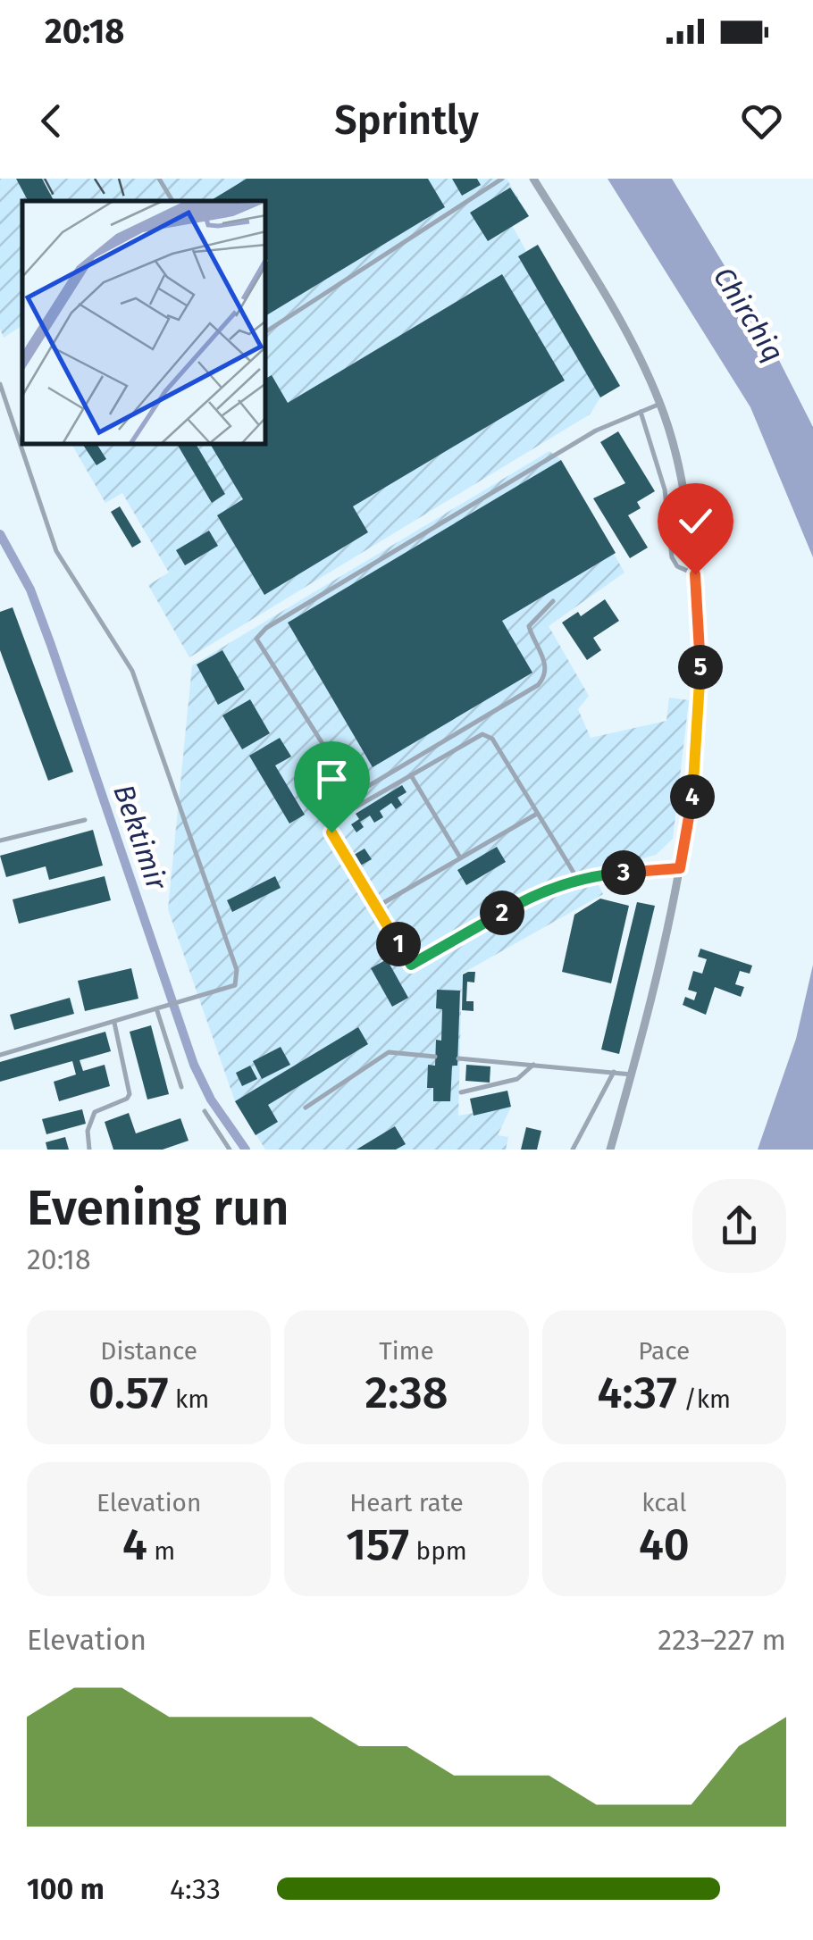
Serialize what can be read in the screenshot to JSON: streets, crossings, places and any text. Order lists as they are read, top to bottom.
{
  "water": ["Chirchiq", "Bektimir"],
  "page": {
    "status": "20:18",
    "header": "Sprintly",
    "pins": [
      "5",
      "4",
      "3",
      "2",
      "1"
    ],
    "heading": ["Evening run", "20:18"],
    "stats": [
      ["Distance", "0.57 km"],
      ["Time", "2:38"],
      ["Pace", "4:37 /km"],
      ["Elevation", "4 m"],
      ["Heart rate", "157 bpm"],
      ["kcal", "40"]
    ],
    "chart": ["Elevation", "223–227 m"],
    "list": [
      {
        "name": "100 m",
        "note": "4:33"
      }
    ]
  }
}
